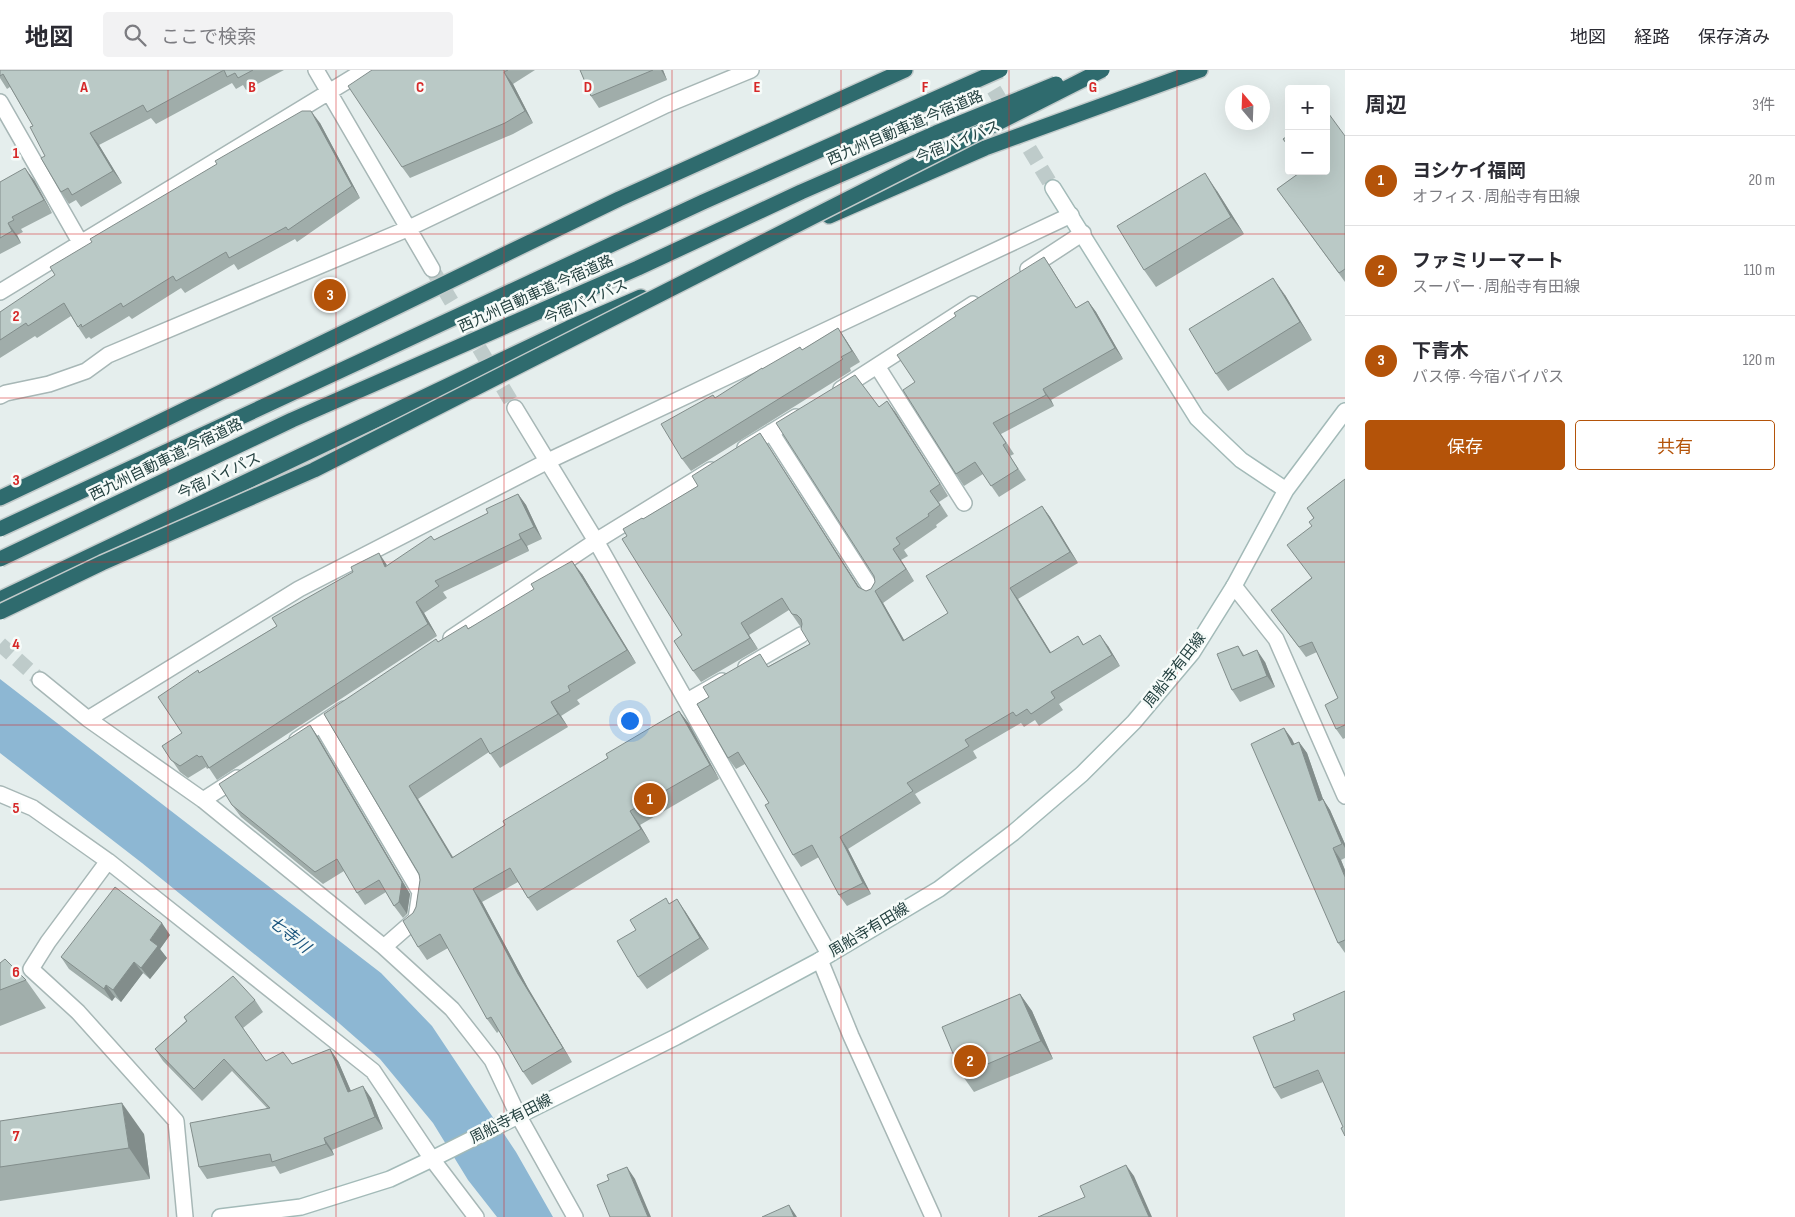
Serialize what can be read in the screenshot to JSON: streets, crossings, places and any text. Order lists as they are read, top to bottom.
{
  "streets": {
    "highway": ["西九州自動車道;今宿道路", "今宿バイパス"],
    "street": ["周船寺有田線"]
  },
  "water": ["七寺川"],
  "north": "top",
  "page": {
    "header": "地図",
    "search": "ここで検索",
    "nav": ["地図", "経路", "保存済み"],
    "heading": ["周辺", "3件"],
    "map_buttons": ["+", "−"],
    "list": [
      {
        "mark": "1",
        "name": "ヨシケイ福岡",
        "note": "オフィス · 周船寺有田線",
        "value": "20 m"
      },
      {
        "mark": "2",
        "name": "ファミリーマート",
        "note": "スーパー · 周船寺有田線",
        "value": "110 m"
      },
      {
        "mark": "3",
        "name": "下青木",
        "note": "バス停 · 今宿バイパス",
        "value": "120 m"
      }
    ],
    "pins": ["3", "1", "2"],
    "buttons": ["保存", "共有"]
  },
  "grid": {
    "columns": [
      "A",
      "B",
      "C",
      "D",
      "E",
      "F",
      "G"
    ],
    "rows": [
      "1",
      "2",
      "3",
      "4",
      "5",
      "6",
      "7"
    ]
  }
}
